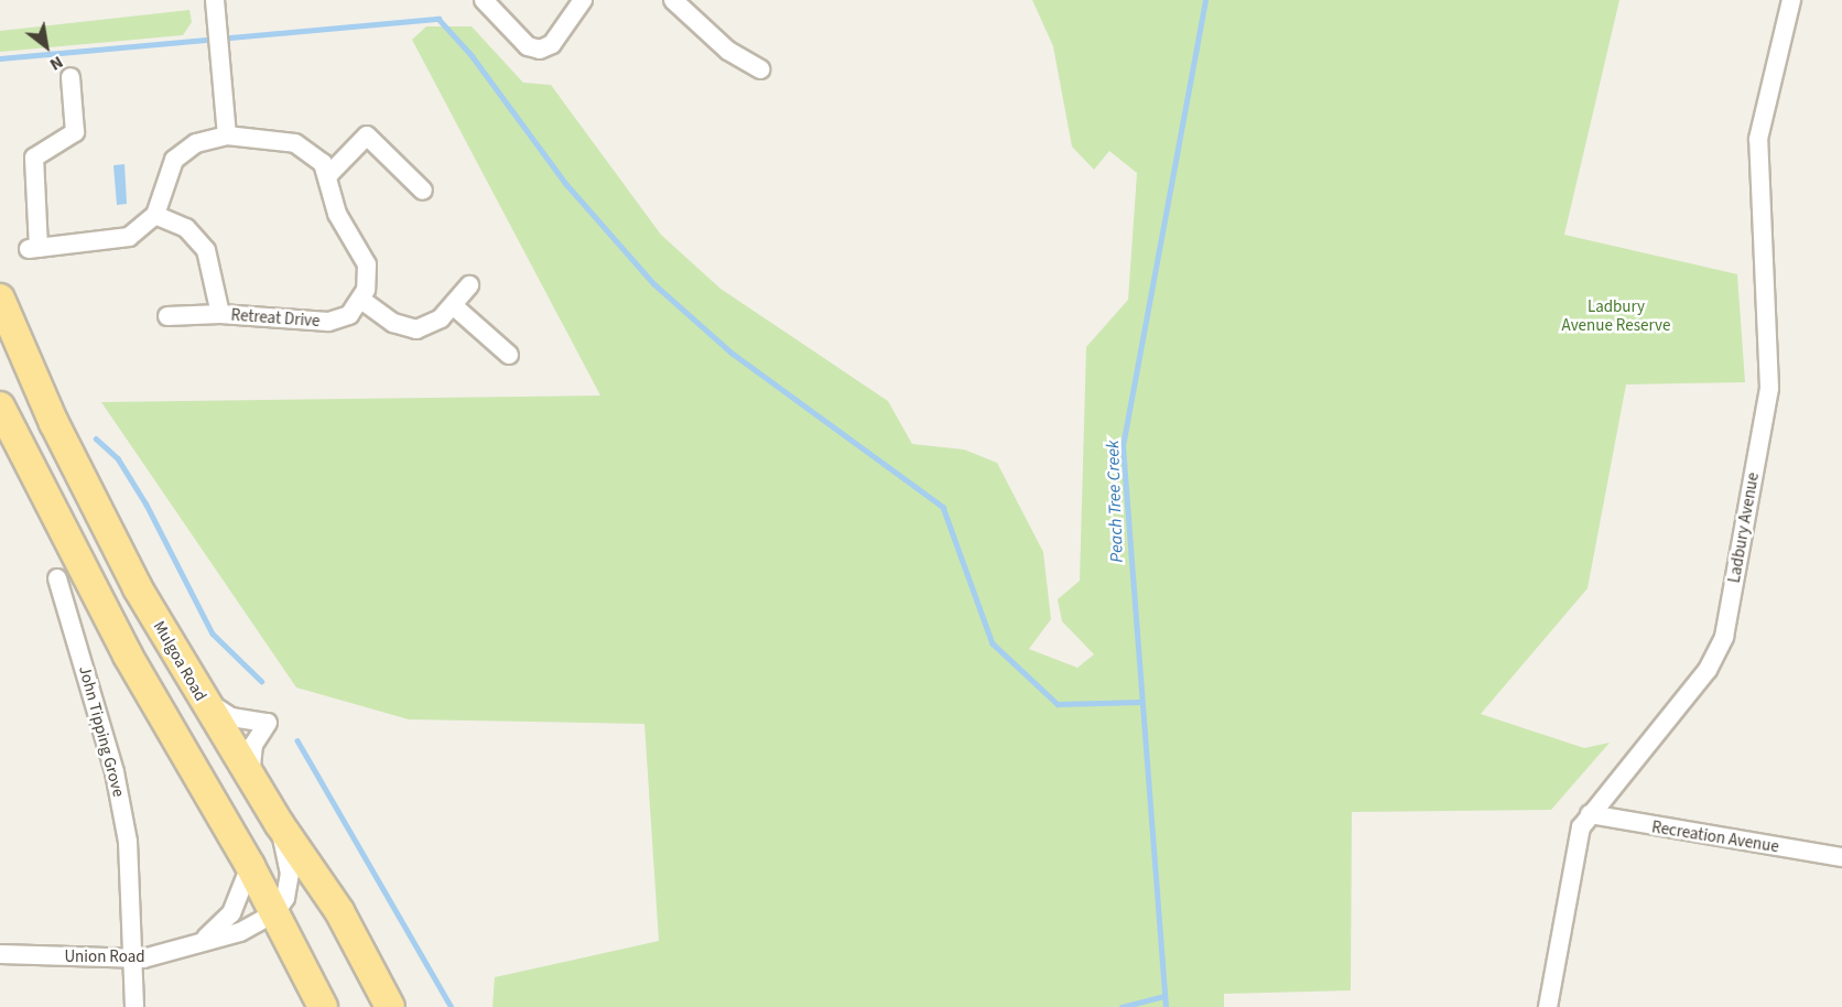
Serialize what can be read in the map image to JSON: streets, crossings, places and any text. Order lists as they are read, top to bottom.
{
  "streets": {
    "main road": ["Mulgoa Road"],
    "street": [
      "Retreat Drive",
      "Ladbury Avenue",
      "John Tipping Grove",
      "Recreation Avenue",
      "Union Road"
    ]
  },
  "crossings": [
    ["Ladbury Avenue", "Recreation Avenue"],
    ["John Tipping Grove", "Union Road"]
  ],
  "water": ["Peach Tree Creek"],
  "parks": ["Ladbury Avenue Reserve"],
  "north": "bottom right"
}
